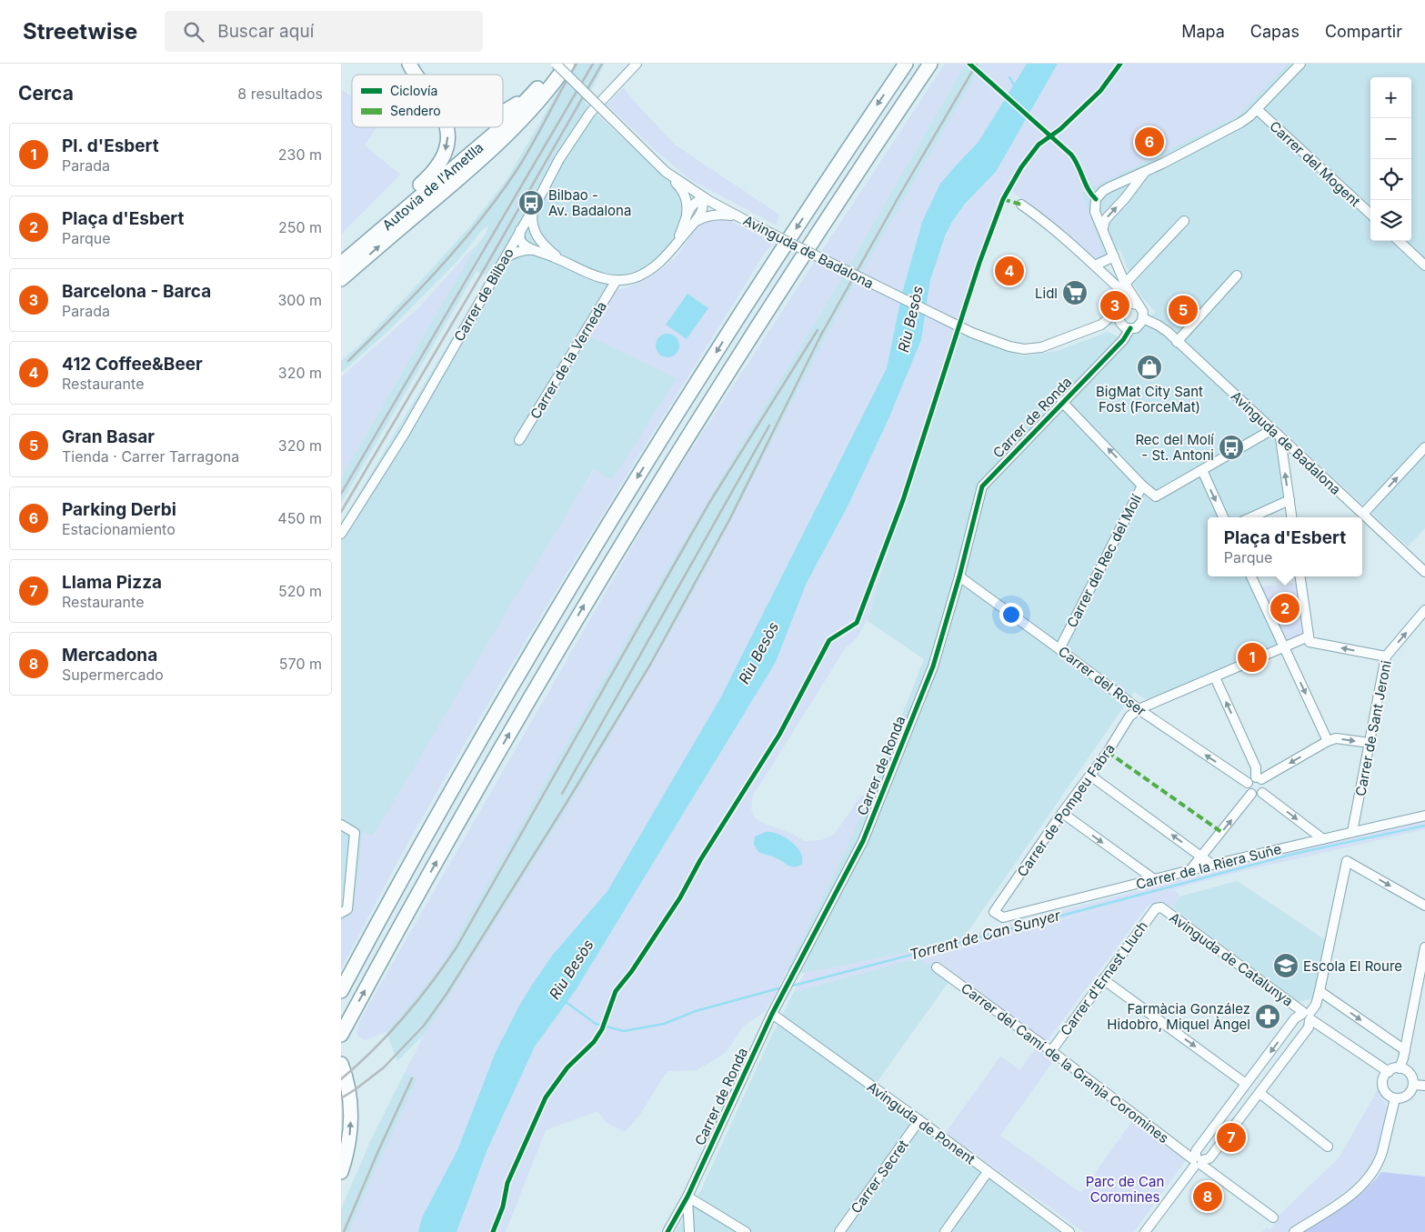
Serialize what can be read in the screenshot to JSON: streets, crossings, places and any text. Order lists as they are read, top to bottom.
{
  "streets": {
    "highway": ["Autovia de l'Ametlla"],
    "street": [
      "Carrer del Mogent",
      "Avinguda de Badalona",
      "Carrer de Bilbao",
      "Carrer de la Verneda",
      "Carrer de Ronda",
      "Carrer del Rec del Molí",
      "Carrer del Roser",
      "Carrer de Sant Jeroni",
      "Carrer de Pompeu Fabra",
      "Carrer de la Riera Suñe",
      "Avinguda de Catalunya",
      "Carrer d'Ernest Lluch",
      "Carrer del Camí de la Granja Coromines",
      "Avinguda de Ponent",
      "Carrer Secret"
    ]
  },
  "crossings": [
    ["Autovia de l'Ametlla", "Avinguda de Badalona"],
    ["Avinguda de Badalona", "Carrer de Ronda"],
    ["Avinguda de Badalona", "Carrer del Rec del Molí"],
    ["Carrer de Ronda", "Carrer del Roser"],
    ["Carrer de Ronda", "Avinguda de Ponent"],
    ["Carrer del Rec del Molí", "Carrer del Roser"],
    ["Carrer del Roser", "Carrer de Pompeu Fabra"],
    ["Carrer de Sant Jeroni", "Carrer de la Riera Suñe"],
    ["Carrer de Pompeu Fabra", "Carrer de la Riera Suñe"],
    ["Avinguda de Catalunya", "Carrer d'Ernest Lluch"],
    ["Carrer d'Ernest Lluch", "Carrer del Camí de la Granja Coromines"],
    ["Avinguda de Ponent", "Carrer Secret"]
  ],
  "one_way": ["Carrer del Roser"],
  "water": ["Riu Besòs", "Torrent de Can Sunyer"],
  "parks": ["Parc de Can Coromines"],
  "places": {
    "bus stop": ["Bilbao - Av. Badalona", "Rec del Molí - St. Antoni"],
    "supermarket": ["Lidl"],
    "shop": ["BigMat City Sant Fost (ForceMat)"],
    "school or university": ["Escola El Roure"],
    "pharmacy": ["Farmàcia González Hidobro, Miquel Àngel"]
  },
  "legend": ["Ciclovía", "Sendero"],
  "page": {
    "header": "Streetwise",
    "search": "Buscar aquí",
    "nav": ["Mapa", "Capas", "Compartir"],
    "heading": ["Cerca", "8 resultados"],
    "map_buttons": ["+", "−"],
    "list": [
      {
        "mark": "1",
        "name": "Pl. d'Esbert",
        "note": "Parada",
        "value": "230 m"
      },
      {
        "mark": "2",
        "name": "Plaça d'Esbert",
        "note": "Parque",
        "value": "250 m"
      },
      {
        "mark": "3",
        "name": "Barcelona - Barca",
        "note": "Parada",
        "value": "300 m"
      },
      {
        "mark": "4",
        "name": "412 Coffee&Beer",
        "note": "Restaurante",
        "value": "320 m"
      },
      {
        "mark": "5",
        "name": "Gran Basar",
        "note": "Tienda · Carrer Tarragona",
        "value": "320 m"
      },
      {
        "mark": "6",
        "name": "Parking Derbi",
        "note": "Estacionamiento",
        "value": "450 m"
      },
      {
        "mark": "7",
        "name": "Llama Pizza",
        "note": "Restaurante",
        "value": "520 m"
      },
      {
        "mark": "8",
        "name": "Mercadona",
        "note": "Supermercado",
        "value": "570 m"
      }
    ],
    "pins": [
      "6",
      "4",
      "3",
      "5",
      "2",
      "1",
      "7",
      "8"
    ],
    "popup": ["Plaça d'Esbert", "Parque"]
  }
}
